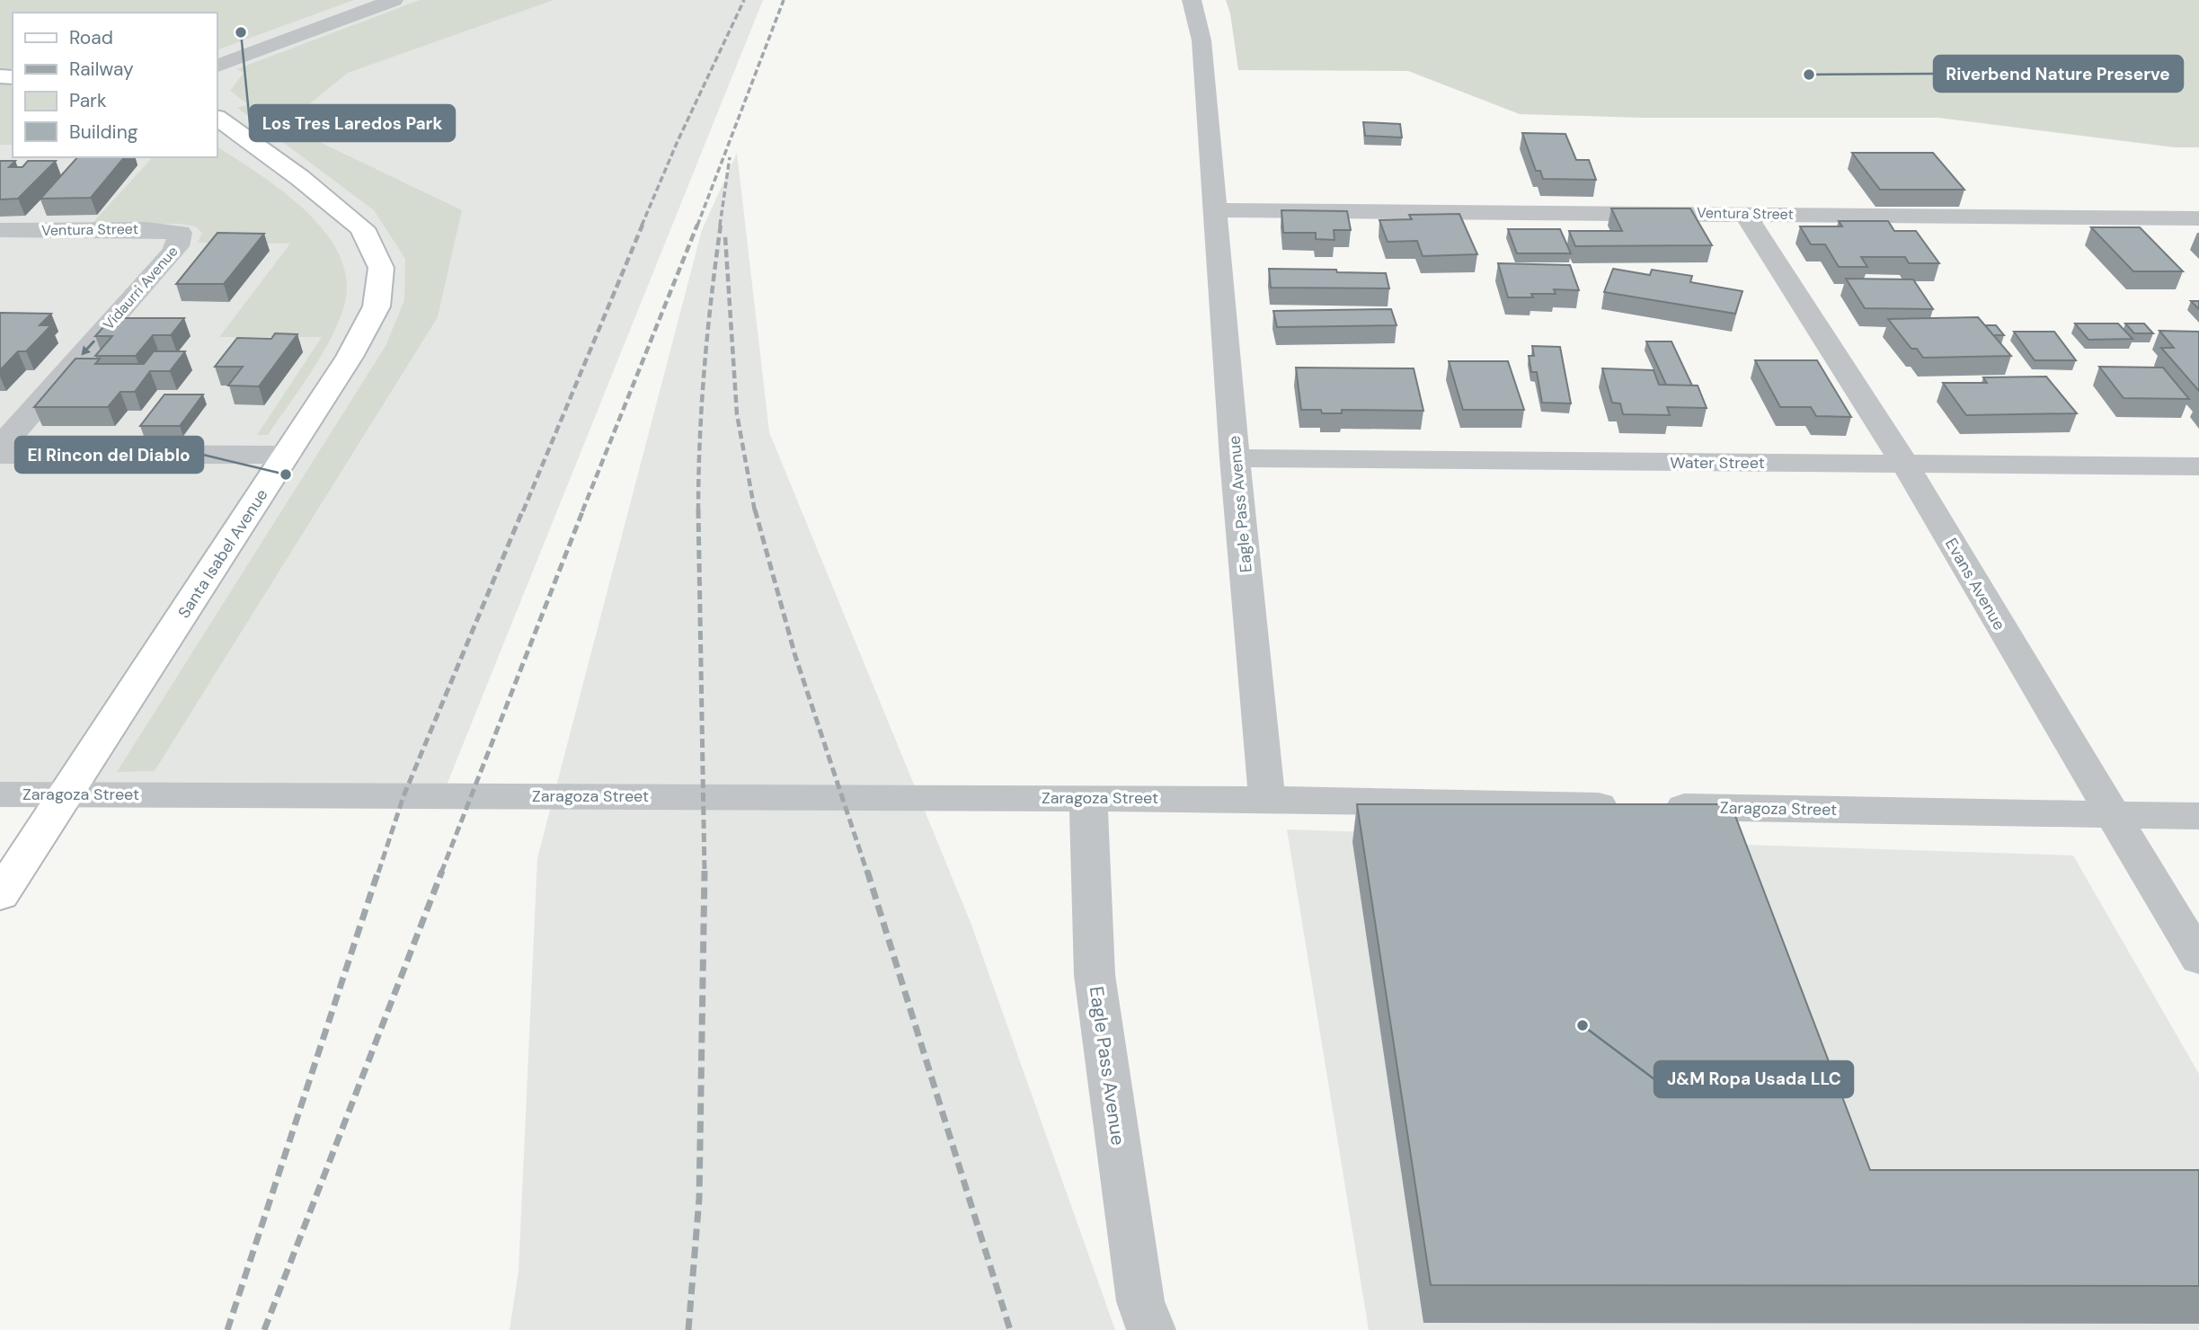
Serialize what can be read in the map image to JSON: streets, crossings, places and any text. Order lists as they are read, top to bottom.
{
  "streets": {
    "main road": ["Santa Isabel Avenue"],
    "street": [
      "Ventura Street",
      "Vidaurri Avenue",
      "Water Street",
      "Eagle Pass Avenue",
      "Evans Avenue",
      "Zaragoza Street"
    ]
  },
  "crossings": [
    ["Ventura Street", "Vidaurri Avenue"],
    ["Ventura Street", "Eagle Pass Avenue"],
    ["Ventura Street", "Evans Avenue"],
    ["Water Street", "Eagle Pass Avenue"],
    ["Water Street", "Evans Avenue"],
    ["Eagle Pass Avenue", "Zaragoza Street"],
    ["Santa Isabel Avenue", "Zaragoza Street"],
    ["Evans Avenue", "Zaragoza Street"]
  ],
  "one_way": ["Vidaurri Avenue"],
  "places": [
    "Los Tres Laredos Park",
    "Riverbend Nature Preserve",
    "El Rincon del Diablo",
    "J&M Ropa Usada LLC"
  ],
  "legend": [
    "Road",
    "Railway",
    "Park",
    "Building"
  ]
}
